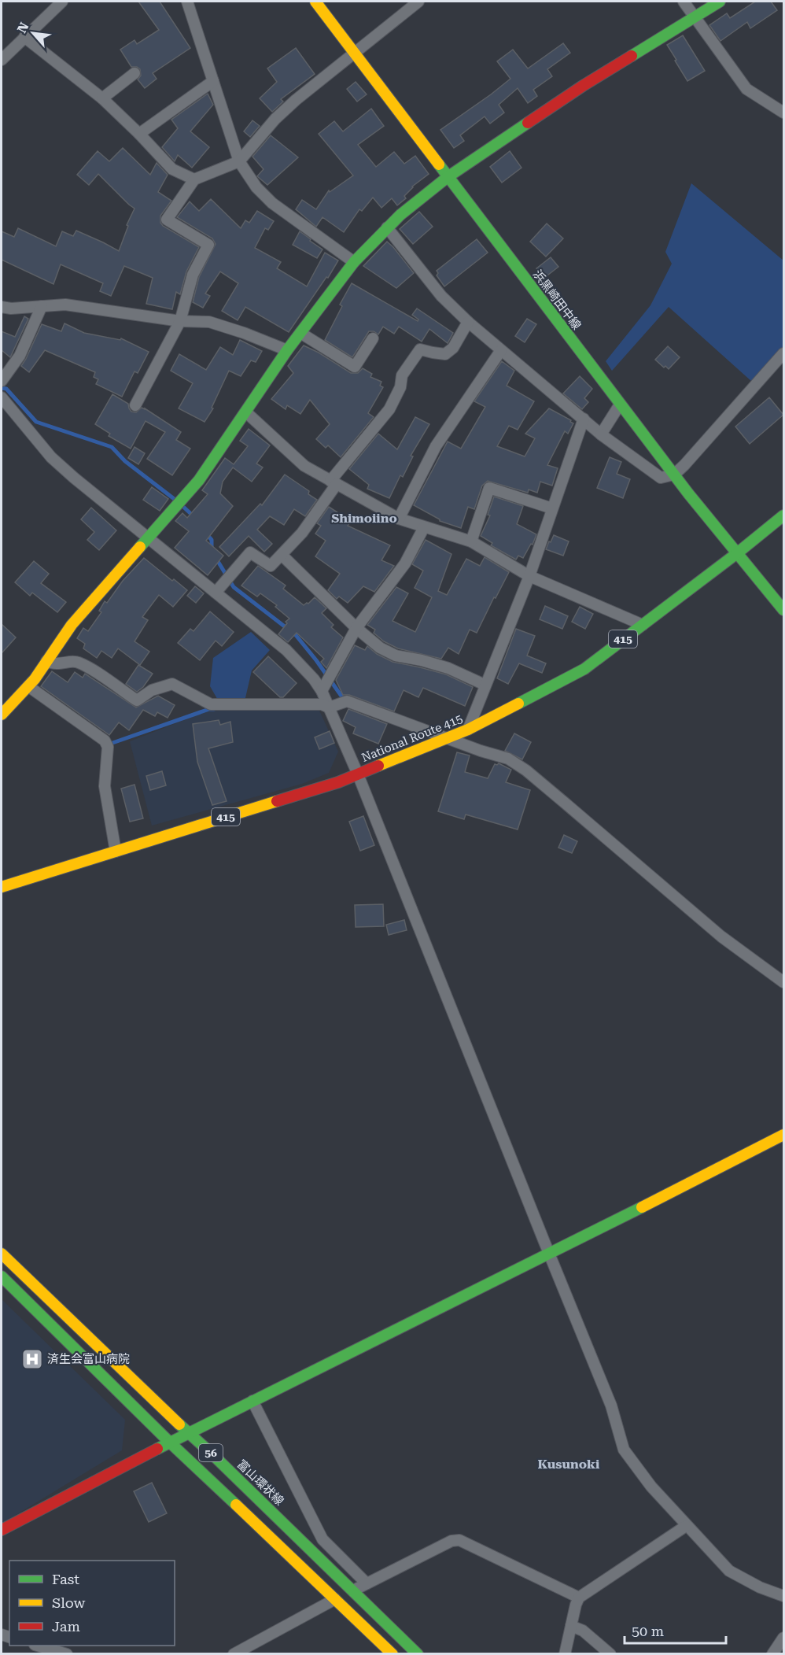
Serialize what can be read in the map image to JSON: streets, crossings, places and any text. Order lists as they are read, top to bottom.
{
  "streets": {
    "main road": [
      "浜黒崎田中線",
      "415",
      "National Route 415",
      "56",
      "富山環状線"
    ]
  },
  "crossings": [
    ["浜黒崎田中線", "National Route 415"]
  ],
  "districts": ["Shimoiino", "Kusunoki"],
  "places": {
    "hospital": ["済生会富山病院"]
  },
  "legend": ["Fast", "Slow", "Jam"],
  "scale_bar": "50 m",
  "north": "top left"
}
